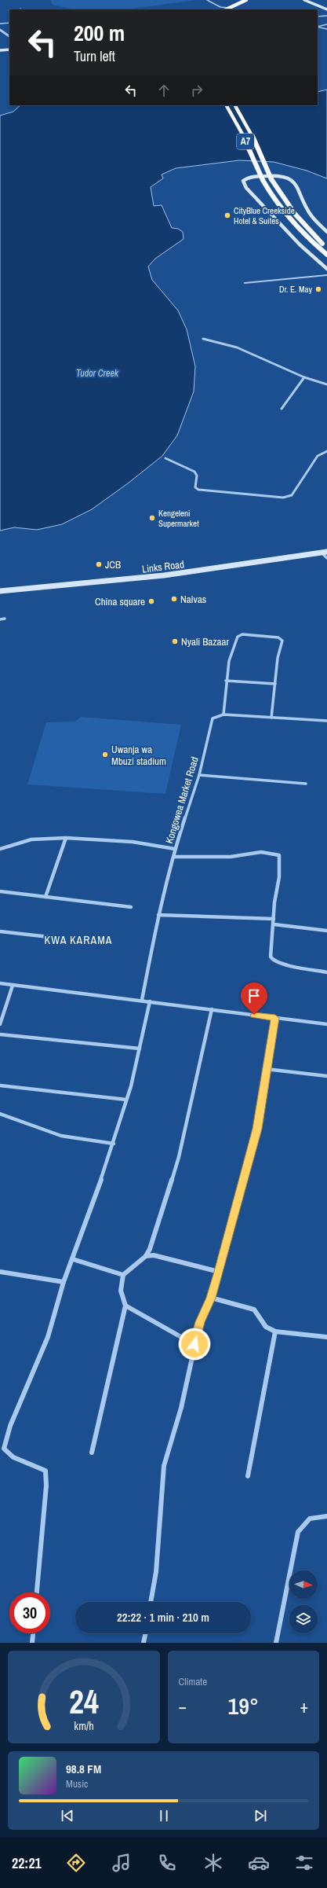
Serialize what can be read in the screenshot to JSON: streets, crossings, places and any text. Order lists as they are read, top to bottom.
{
  "streets": {
    "highway": ["A7"],
    "main road": ["Links Road"],
    "street": ["Kongowea Market Road"]
  },
  "districts": ["KWA KARAMA"],
  "water": ["Tudor Creek"],
  "places": [
    "CityBlue Creekside Hotel & Suites",
    "Dr. E. May",
    "Kengeleni Supermarket",
    "JCB",
    "Naivas",
    "China square",
    "Nyali Bazaar",
    "Uwanja wa Mbuzi stadium"
  ],
  "north": "right",
  "page": {
    "turn": ["200 m", "Turn left"],
    "limit": "30",
    "trip": "22:22 · 1 min · 210 m",
    "tile": "Climate",
    "heat": ["−", "19°", "+"],
    "song": ["98.8 FM", "Music"],
    "tabs": "22:21",
    "gauge": ["24", "km/h"]
  }
}
